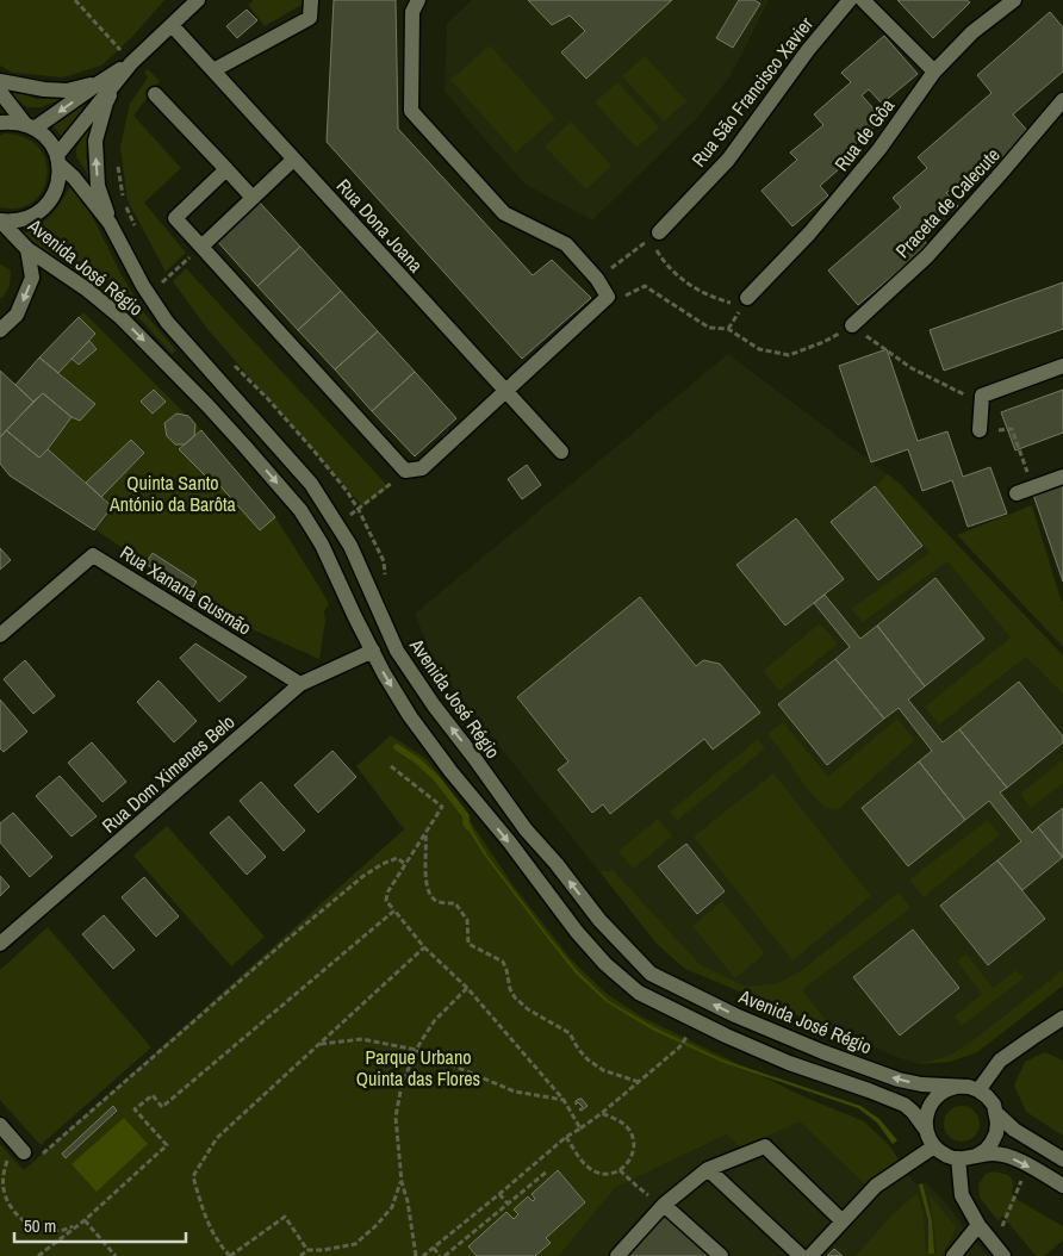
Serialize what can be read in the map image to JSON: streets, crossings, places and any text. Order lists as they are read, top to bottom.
{
  "streets": {
    "street": [
      "Rua São Francisco Xavier",
      "Rua de Gôa",
      "Praceta de Calecute",
      "Rua Dona Joana",
      "Avenida José Régio",
      "Rua Xanana Gusmão",
      "Rua Dom Ximenes Belo"
    ]
  },
  "crossings": [
    ["Avenida José Régio", "Rua Dom Ximenes Belo"],
    ["Rua Xanana Gusmão", "Rua Dom Ximenes Belo"]
  ],
  "parks": ["Quinta Santo António da Barôta", "Parque Urbano Quinta das Flores"],
  "scale_bar": "50 m"
}
